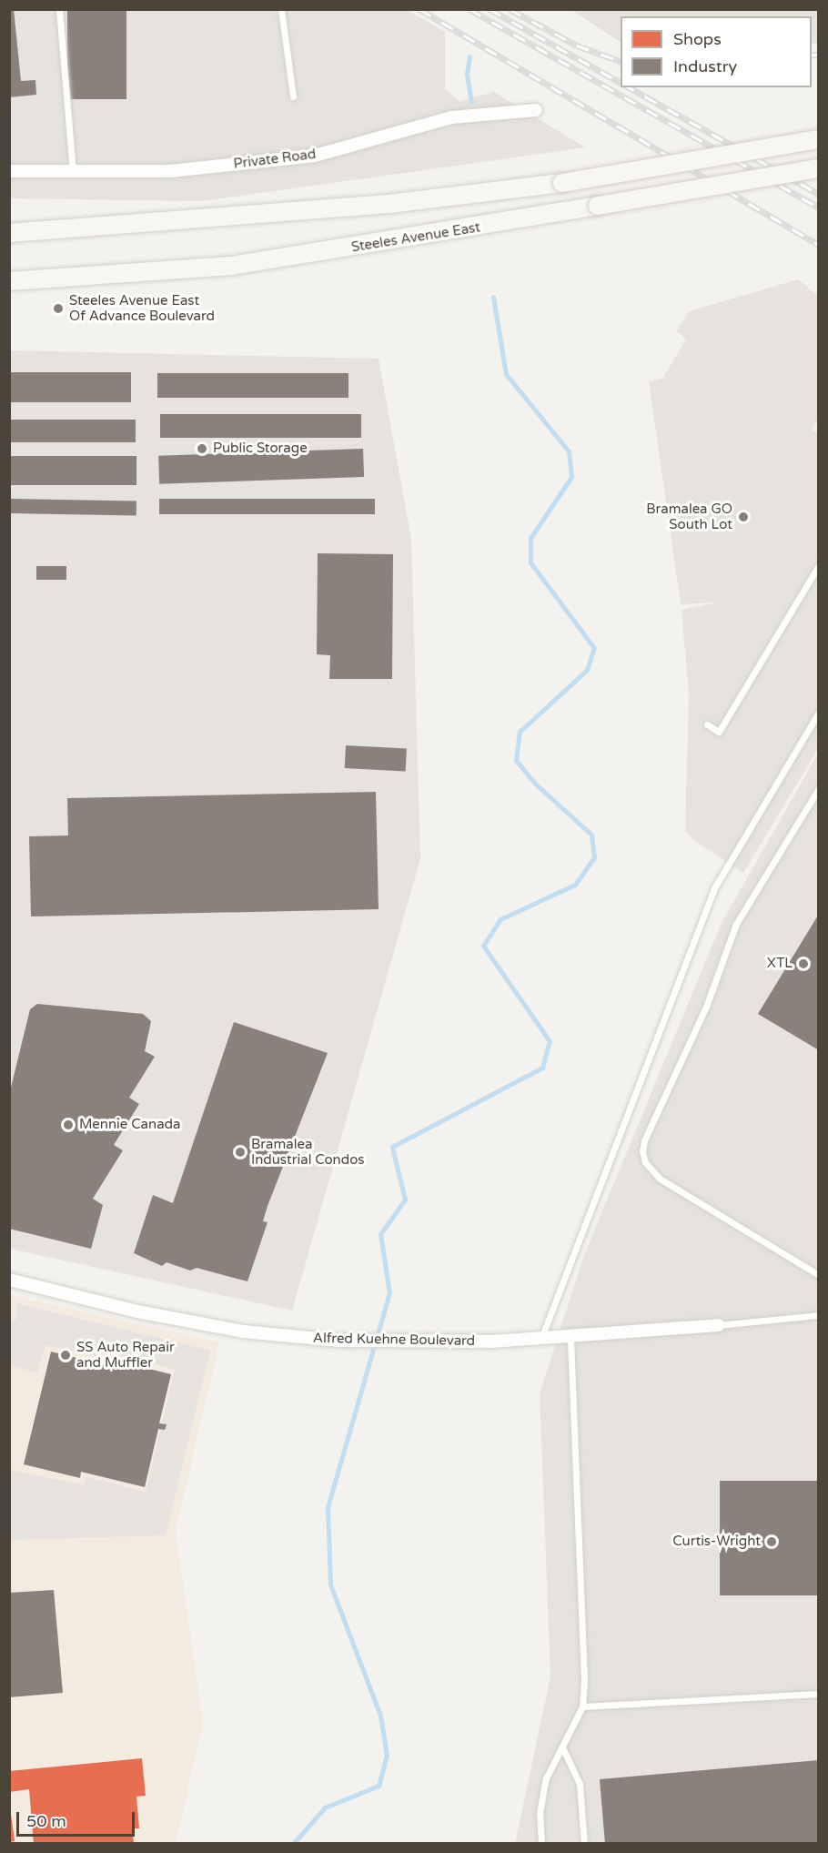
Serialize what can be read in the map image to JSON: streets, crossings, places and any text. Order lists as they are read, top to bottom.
{
  "streets": {
    "main road": ["Steeles Avenue East"],
    "street": ["Private Road", "Alfred Kuehne Boulevard"]
  },
  "places": [
    "Steeles Avenue East Of Advance Boulevard",
    "Public Storage",
    "Bramalea GO South Lot",
    "XTL",
    "Mennie Canada",
    "Bramalea Industrial Condos",
    "SS Auto Repair and Muffler",
    "Curtis-Wright"
  ],
  "legend": ["Shops", "Industry"],
  "scale_bar": "50 m"
}
